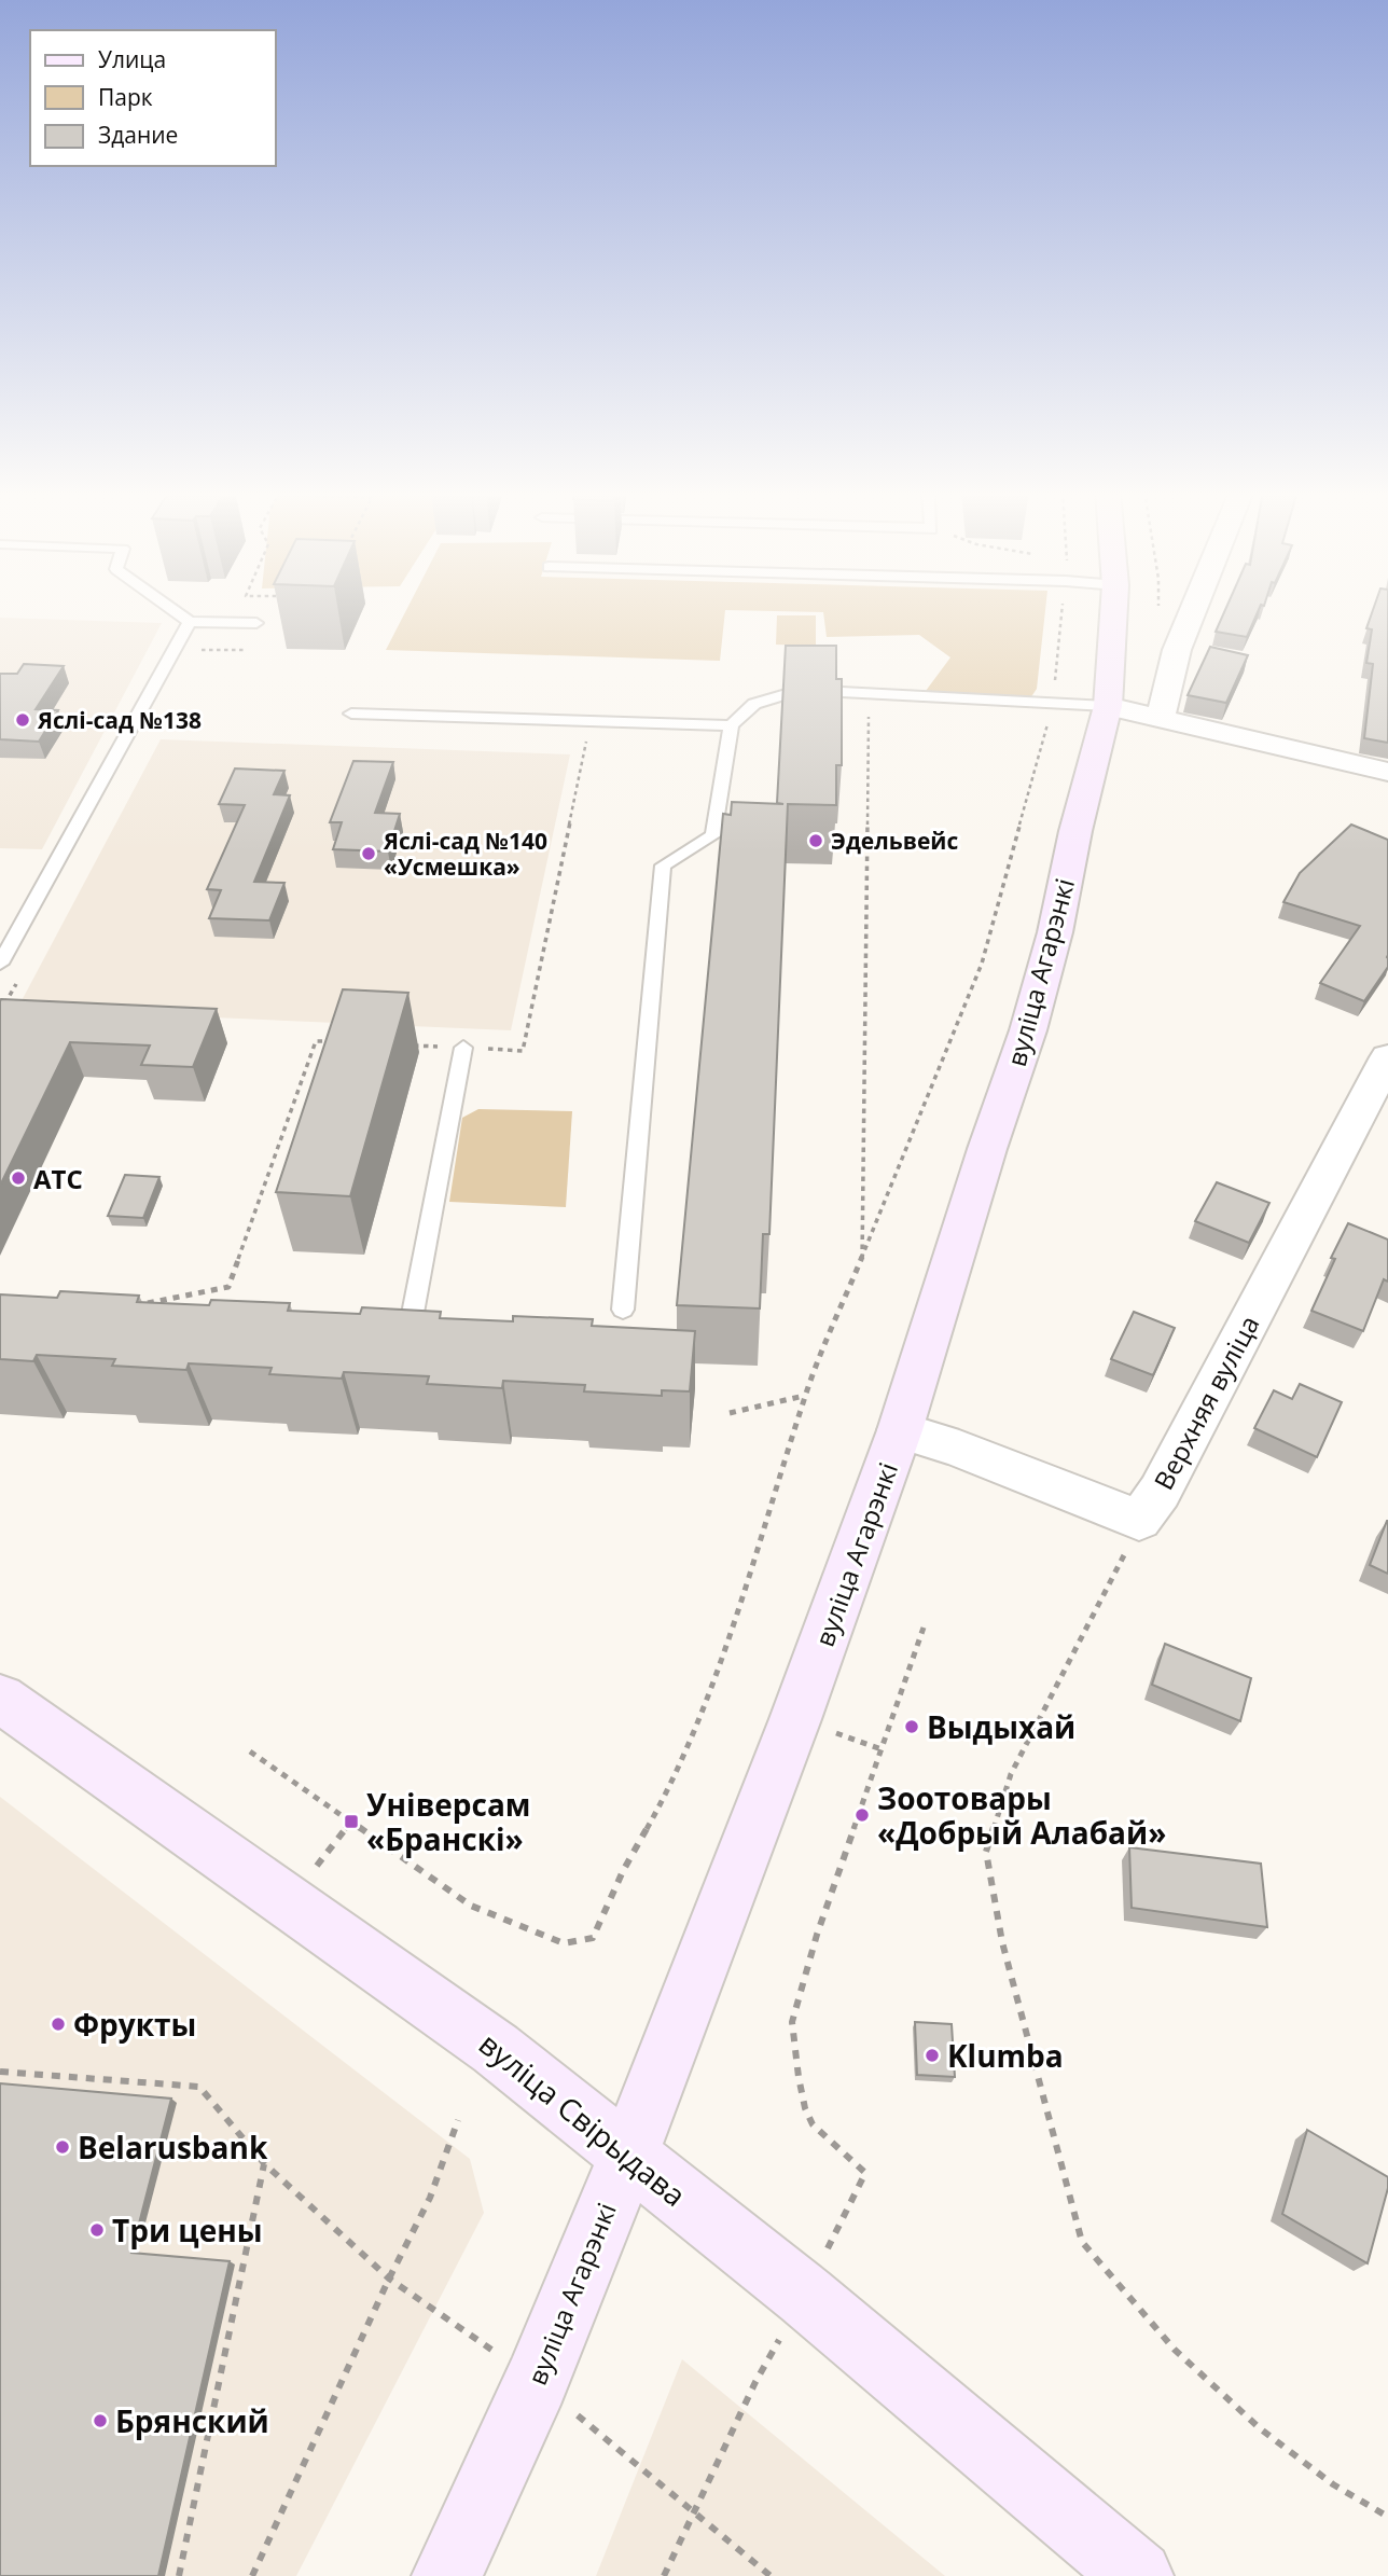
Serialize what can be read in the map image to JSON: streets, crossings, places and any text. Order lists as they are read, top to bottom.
{
  "streets": {
    "main road": ["вуліца Агарэнкі", "вуліца Свірыдава"],
    "street": ["Верхняя вуліца"]
  },
  "crossings": [
    ["вуліца Агарэнкі", "Верхняя вуліца"],
    ["вуліца Агарэнкі", "вуліца Свірыдава"]
  ],
  "places": {
    "other": [
      "Яслі-сад №138",
      "Эдельвейс",
      "Яслі-сад №140 «Усмешка»",
      "АТС",
      "Выдыхай",
      "Зоотовары «Добрый Алабай»",
      "Фрукты",
      "Klumba",
      "Belarusbank",
      "Три цены",
      "Брянский"
    ],
    "transit": ["Універсам «Бранскі»"]
  },
  "legend": ["Улица", "Парк", "Здание"]
}
